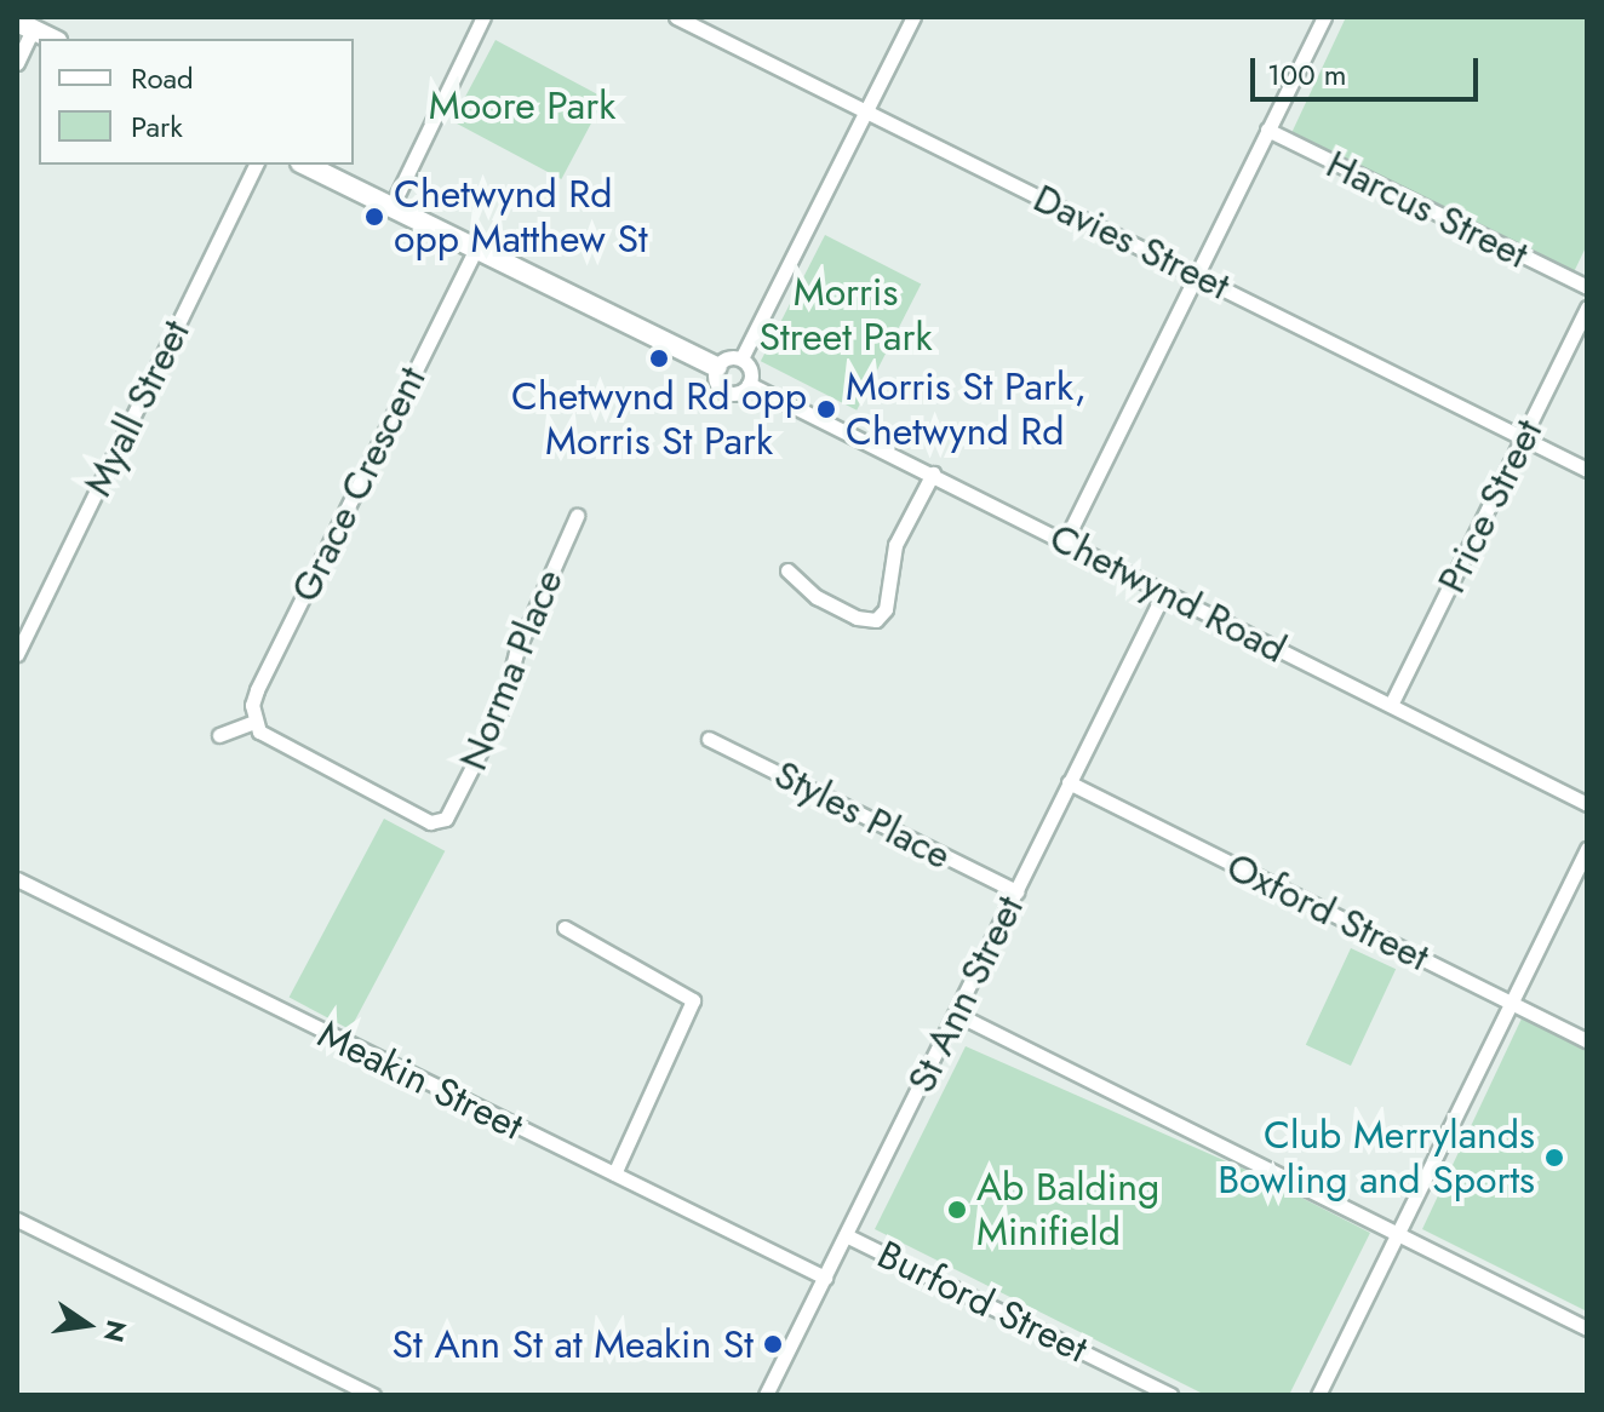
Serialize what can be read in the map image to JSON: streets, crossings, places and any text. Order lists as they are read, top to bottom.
{
  "streets": {
    "street": [
      "Harcus Street",
      "Davies Street",
      "Myall Street",
      "Grace Crescent",
      "Price Street",
      "Chetwynd Road",
      "Norma Place",
      "Styles Place",
      "Oxford Street",
      "St Ann Street",
      "Meakin Street",
      "Burford Street"
    ]
  },
  "crossings": [
    ["Davies Street", "Price Street"],
    ["Grace Crescent", "Norma Place"],
    ["Price Street", "Chetwynd Road"],
    ["Chetwynd Road", "St Ann Street"],
    ["Styles Place", "St Ann Street"],
    ["Oxford Street", "St Ann Street"],
    ["St Ann Street", "Meakin Street"],
    ["St Ann Street", "Burford Street"]
  ],
  "parks": ["Moore Park", "Morris Street Park"],
  "places": [
    "Chetwynd Rd opp Matthew St",
    "Chetwynd Rd opp Morris St Park",
    "Morris St Park, Chetwynd Rd",
    "Club Merrylands Bowling and Sports",
    "Ab Balding Minifield",
    "St Ann St at Meakin St"
  ],
  "legend": ["Road", "Park"],
  "scale_bar": "100 m",
  "north": "right"
}
